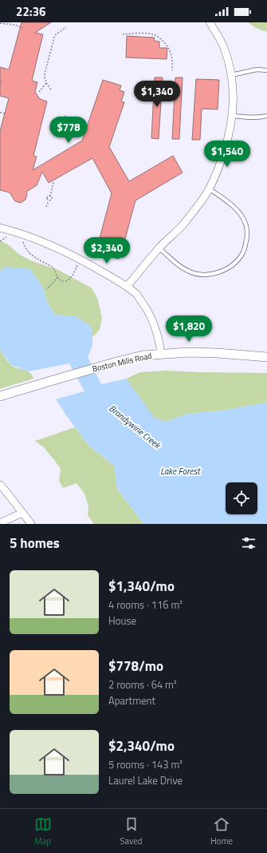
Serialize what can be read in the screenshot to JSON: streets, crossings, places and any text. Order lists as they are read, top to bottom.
{
  "streets": {
    "street": ["Boston Mills Road"]
  },
  "water": ["Brandywine Creek", "Lake Forest"],
  "page": {
    "status": "22:36",
    "price": [
      "$1,340",
      "$778",
      "$1,540",
      "$2,340",
      "$1,820"
    ],
    "heading": "5 homes",
    "list": [
      {
        "name": "$1,340/mo",
        "note": "4 rooms · 116 m² · House"
      },
      {
        "name": "$778/mo",
        "note": "2 rooms · 64 m² · Apartment"
      },
      {
        "name": "$2,340/mo",
        "note": "5 rooms · 143 m² · Laurel Lake Drive"
      }
    ],
    "tabs": ["Map", "Saved", "Home"]
  }
}
